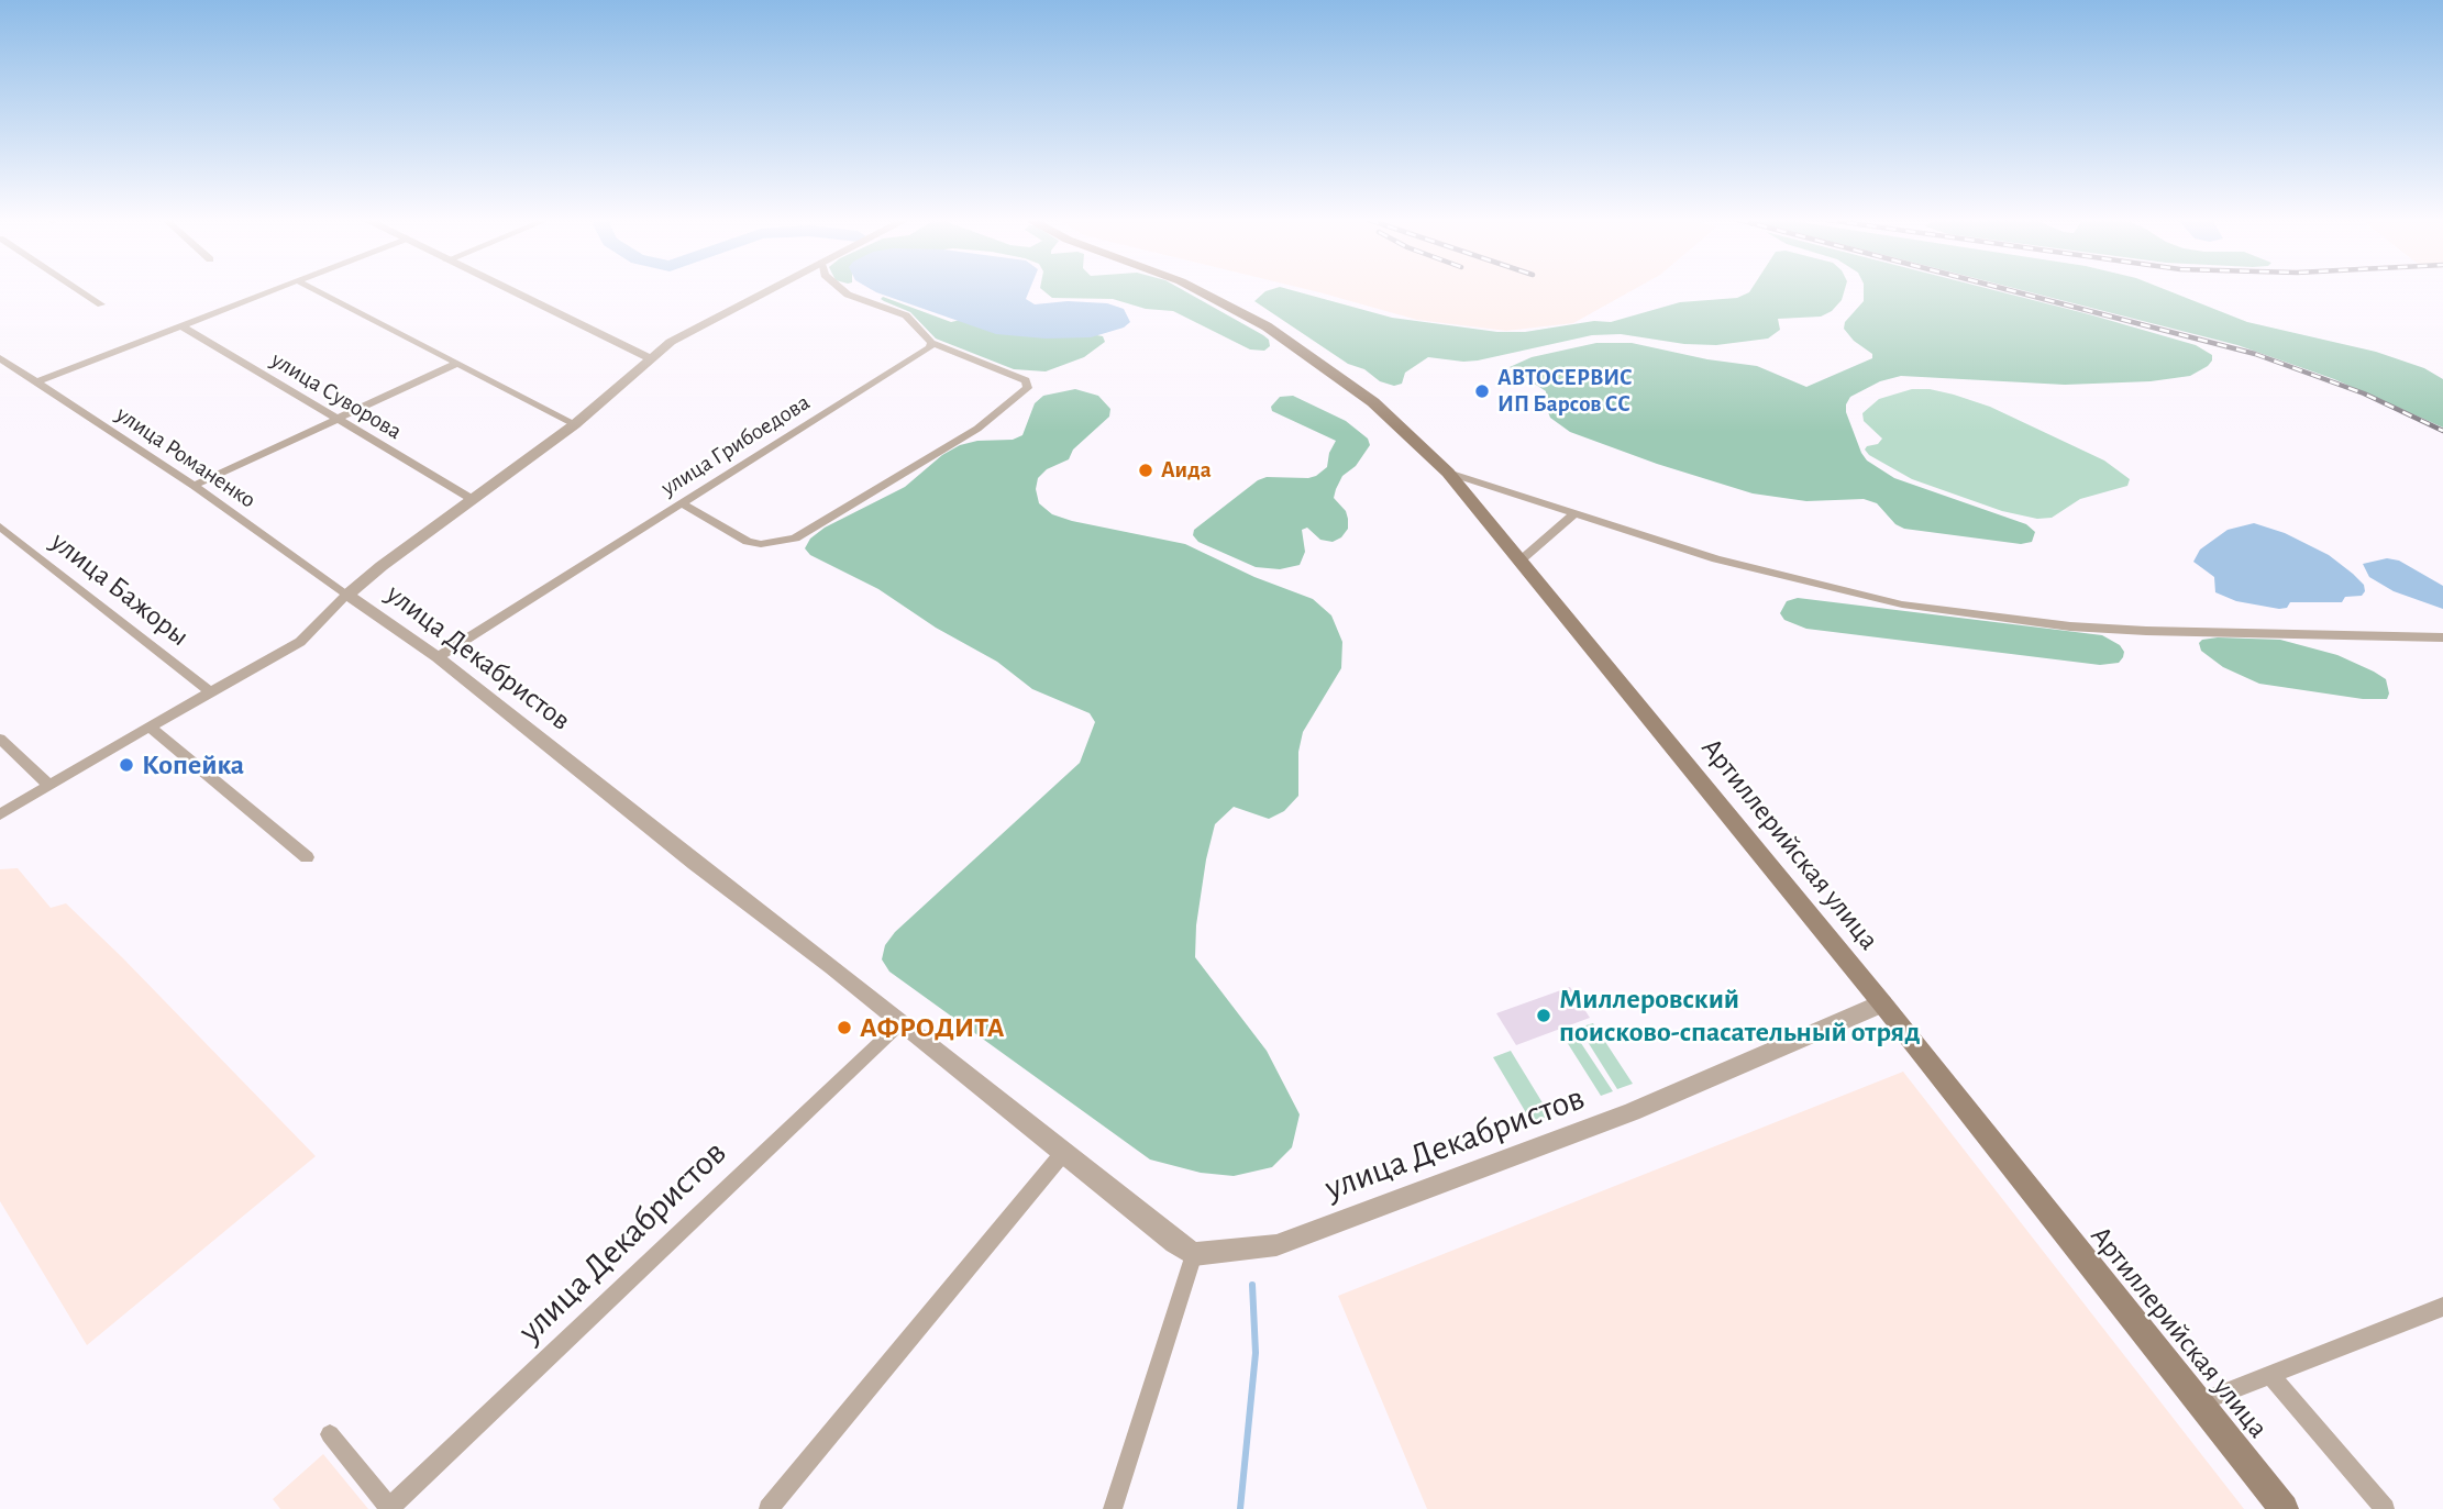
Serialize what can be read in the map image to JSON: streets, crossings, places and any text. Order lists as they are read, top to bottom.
{
  "streets": {
    "main road": ["Артиллерийская улица"],
    "street": [
      "улица Суворова",
      "улица Грибоедова",
      "улица Романенко",
      "улица Бажоры",
      "улица Декабристов"
    ]
  },
  "crossings": [
    ["улица Грибоедова", "улица Декабристов"],
    ["улица Романенко", "улица Декабристов"],
    ["улица Декабристов", "Артиллерийская улица"]
  ],
  "places": [
    "АВТОСЕРВИС ИП Барсов СС",
    "Аида",
    "Копейка",
    "Миллеровский поисково-спасательный отряд",
    "АФРОДИТА"
  ]
}
